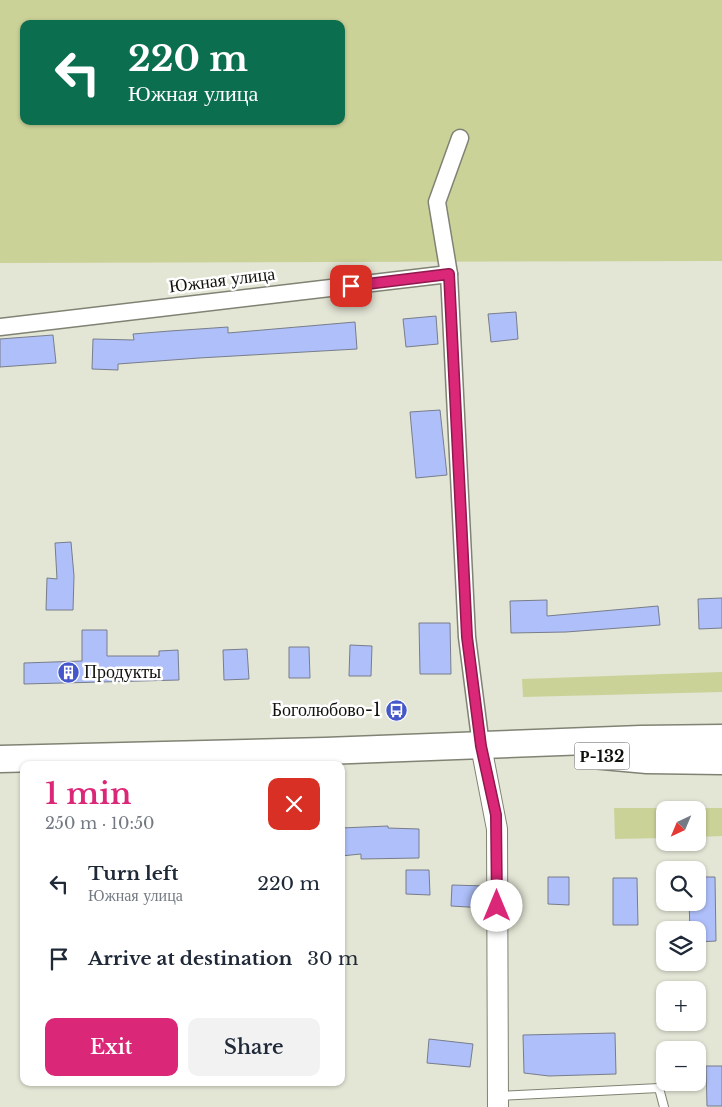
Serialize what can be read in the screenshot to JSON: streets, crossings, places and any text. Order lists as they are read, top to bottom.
{
  "streets": {
    "highway": ["Р-132"],
    "street": ["Южная улица"]
  },
  "places": {
    "building": ["Продукты"],
    "bus stop": ["Боголюбово-1"]
  },
  "north": "bottom left",
  "page": {
    "turn": ["220 m", "Южная улица"],
    "heading": ["1 min", "250 m · 10:50"],
    "map_buttons": ["+", "−"],
    "list": [
      {
        "name": "Turn left",
        "note": "Южная улица",
        "value": "220 m"
      },
      {
        "name": "Arrive at destination",
        "value": "30 m"
      }
    ],
    "buttons": ["Exit", "Share"]
  }
}
